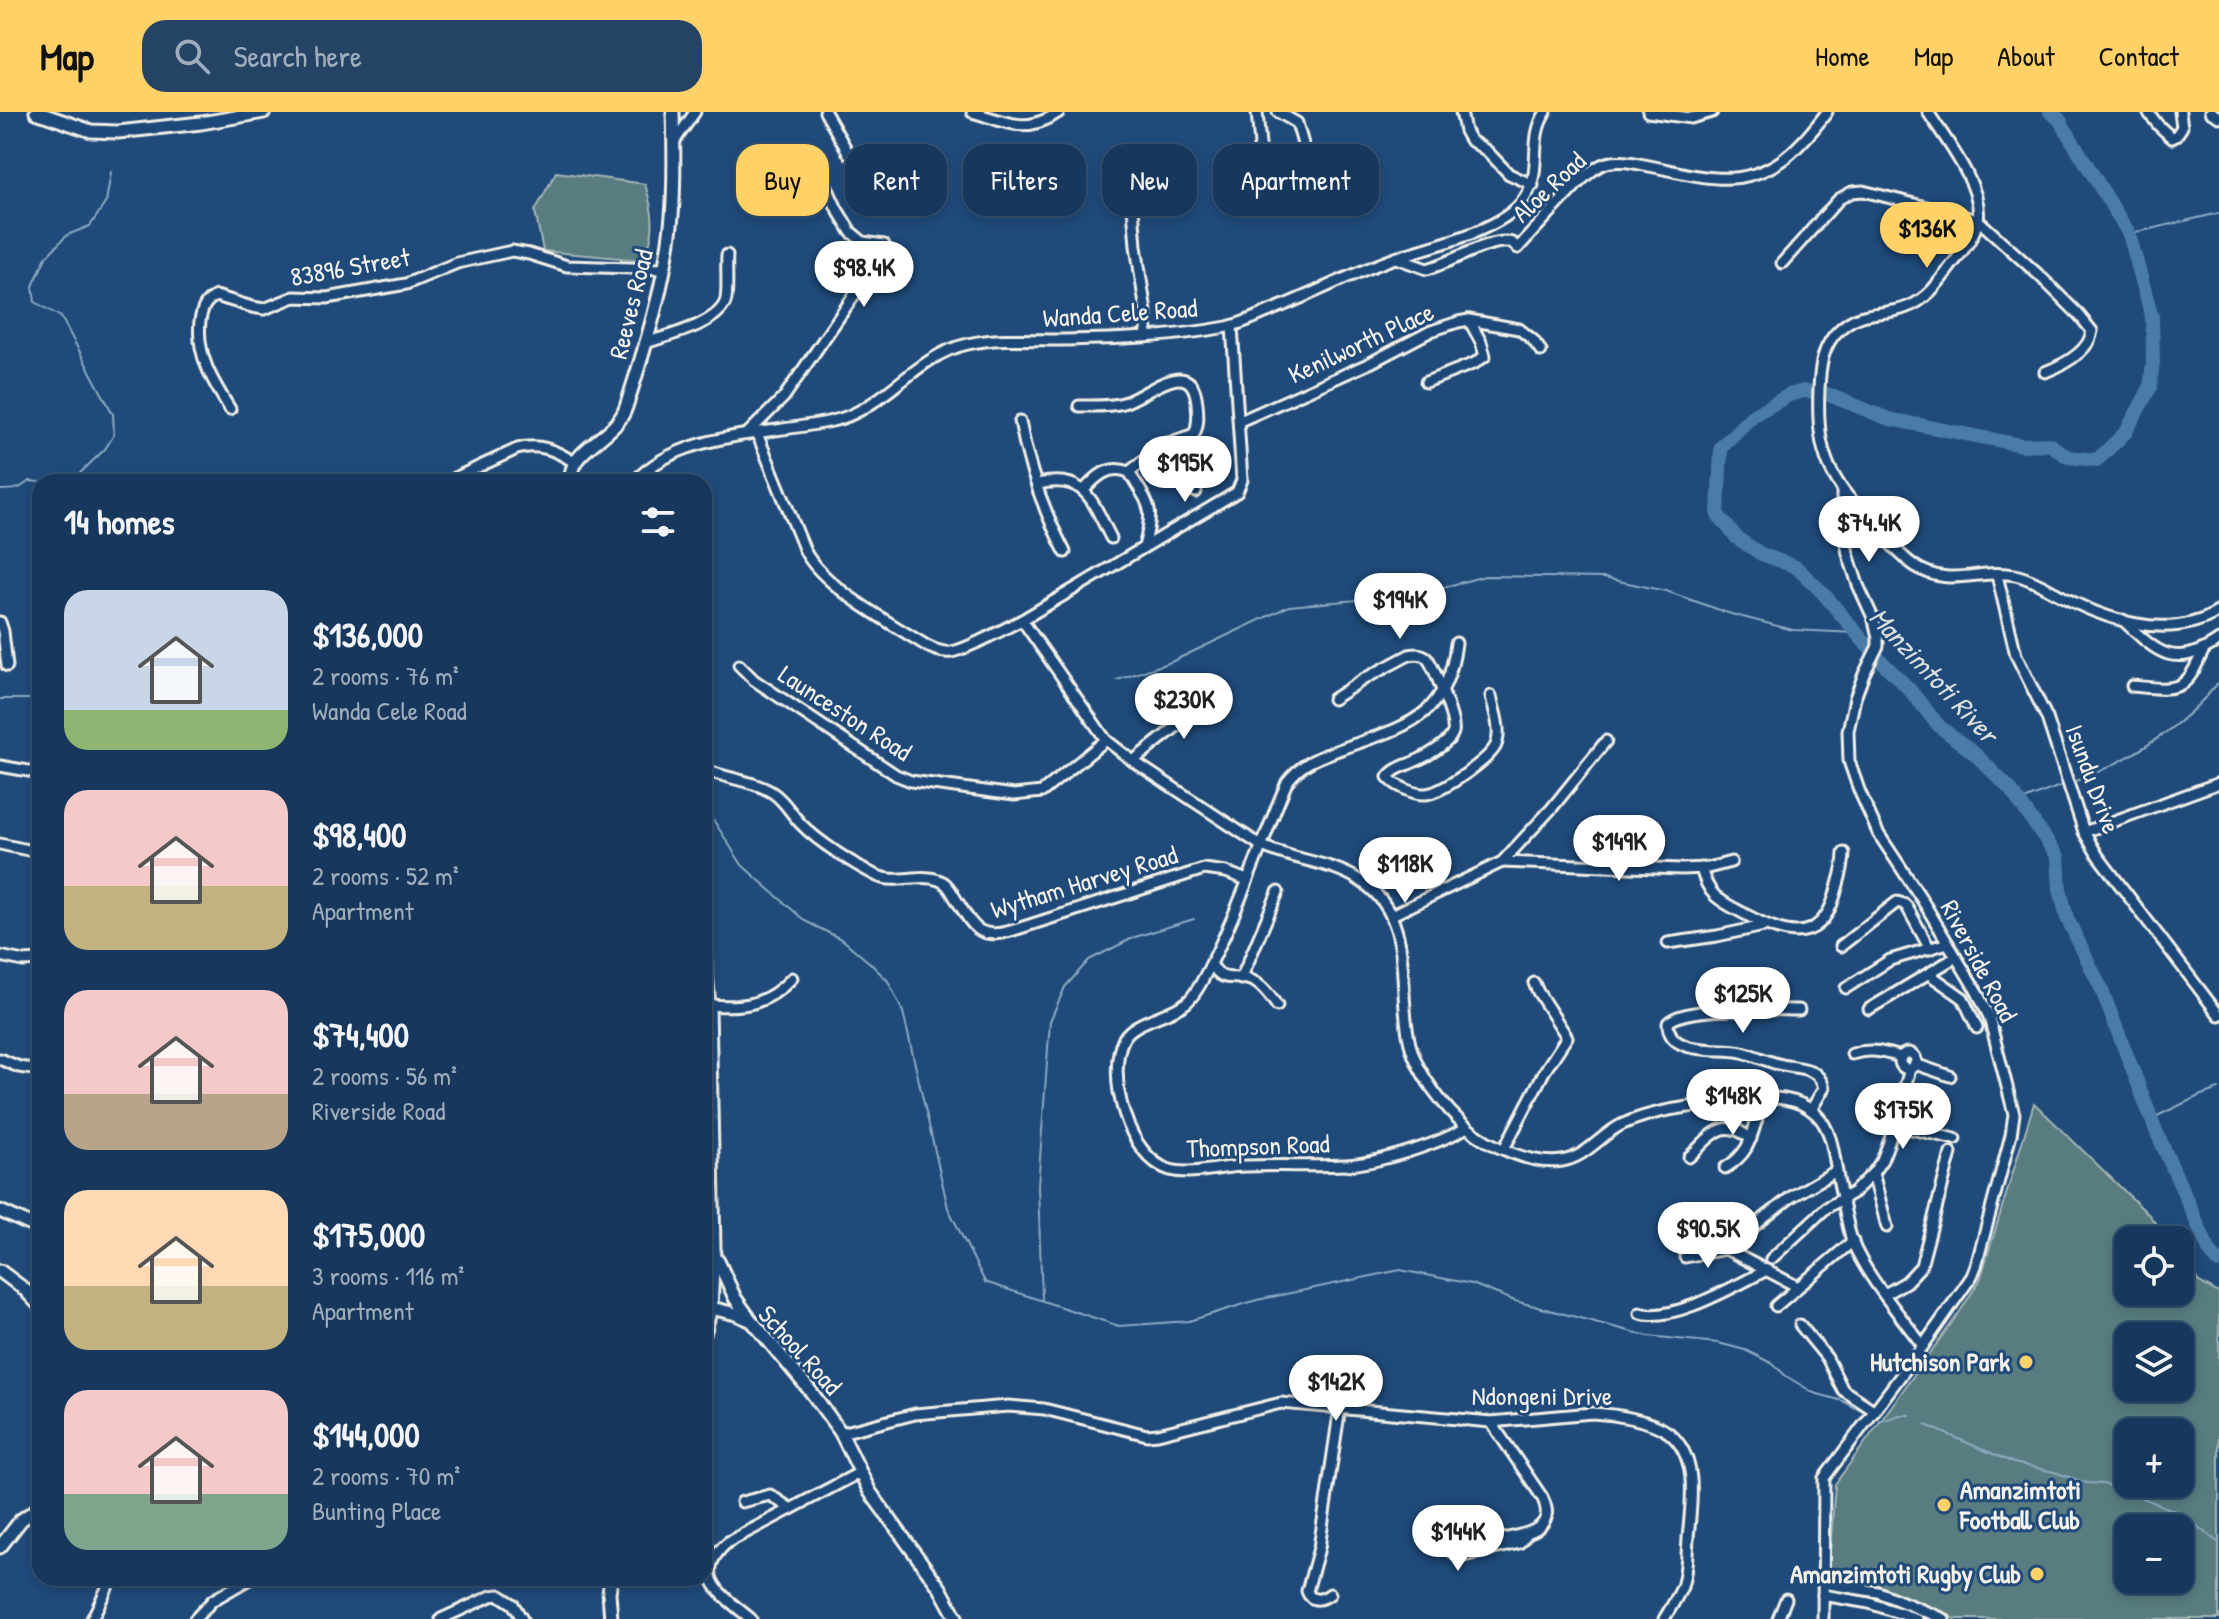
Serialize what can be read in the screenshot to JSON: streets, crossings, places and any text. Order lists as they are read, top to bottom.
{
  "streets": {
    "street": [
      "Aloe Road",
      "83896 Street",
      "Reeves Road",
      "Wanda Cele Road",
      "Kenilworth Place",
      "Launceston Road",
      "Isundu Drive",
      "Wytham Harvey Road",
      "Riverside Road",
      "Thompson Road",
      "School Road",
      "Ndongeni Drive"
    ]
  },
  "crossings": [
    ["Aloe Road", "Wanda Cele Road"],
    ["83896 Street", "Reeves Road"],
    ["Wytham Harvey Road", "Thompson Road"],
    ["School Road", "Ndongeni Drive"]
  ],
  "water": ["Manzimtoti River"],
  "places": ["Hutchison Park", "Amanzimtoti Football Club", "Amanzimtoti Rugby Club"],
  "page": {
    "header": "Map",
    "search": "Search here",
    "nav": [
      "Home",
      "Map",
      "About",
      "Contact"
    ],
    "chip": [
      "Buy",
      "Rent",
      "Filters",
      "New",
      "Apartment"
    ],
    "price": [
      "$136K",
      "$98.4K",
      "$195K",
      "$74.4K",
      "$194K",
      "$230K",
      "$149K",
      "$118K",
      "$125K",
      "$148K",
      "$175K",
      "$90.5K",
      "$142K",
      "$144K"
    ],
    "heading": "14 homes",
    "list": [
      {
        "name": "$136,000",
        "note": "2 rooms · 76 m² · Wanda Cele Road"
      },
      {
        "name": "$98,400",
        "note": "2 rooms · 52 m² · Apartment"
      },
      {
        "name": "$74,400",
        "note": "2 rooms · 56 m² · Riverside Road"
      },
      {
        "name": "$175,000",
        "note": "3 rooms · 116 m² · Apartment"
      },
      {
        "name": "$144,000",
        "note": "2 rooms · 70 m² · Bunting Place"
      }
    ],
    "map_buttons": ["+", "−"]
  }
}
